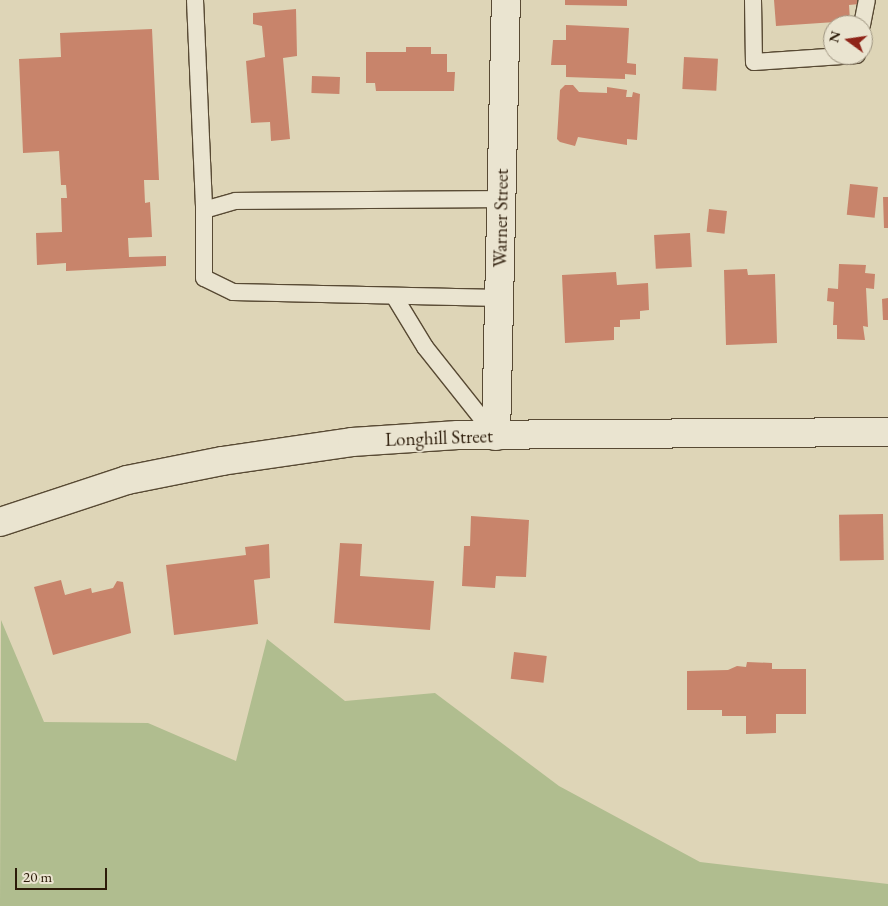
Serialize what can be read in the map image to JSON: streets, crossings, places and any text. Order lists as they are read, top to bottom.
{
  "streets": {
    "main road": ["Warner Street", "Longhill Street"]
  },
  "crossings": [
    ["Warner Street", "Longhill Street"]
  ],
  "scale_bar": "20 m",
  "north": "left"
}
